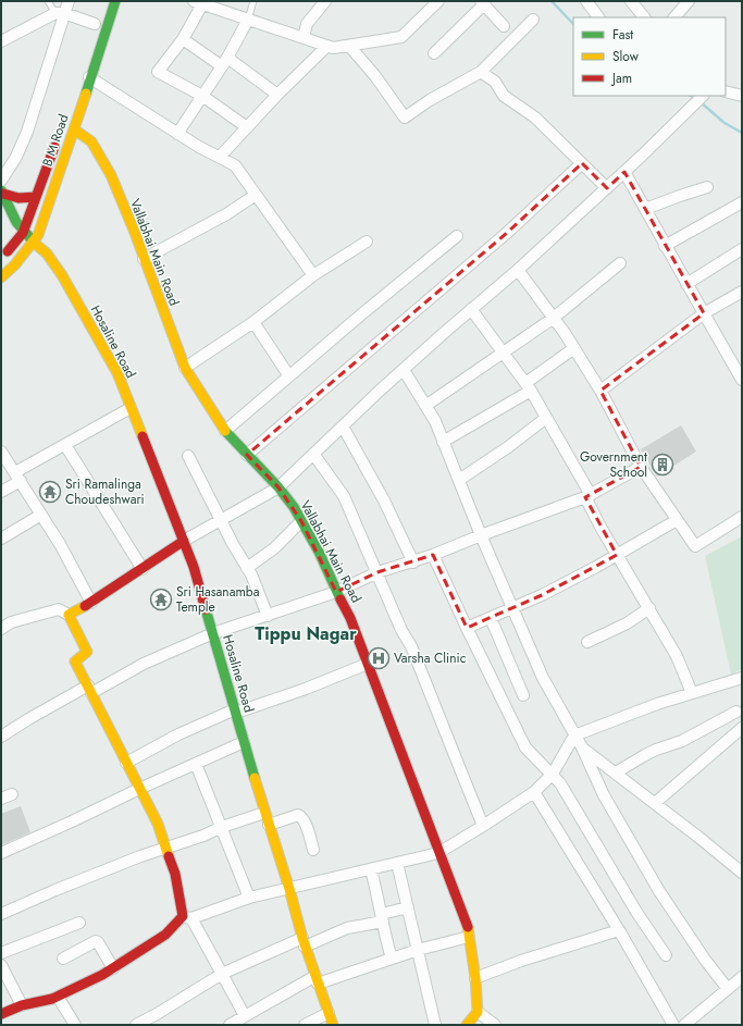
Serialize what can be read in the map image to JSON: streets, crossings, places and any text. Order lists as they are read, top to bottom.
{
  "streets": {
    "main road": ["B M Road", "Vallabhai Main Road", "Hosaline Road"]
  },
  "crossings": [
    ["B M Road", "Vallabhai Main Road"],
    ["B M Road", "Hosaline Road"]
  ],
  "districts": ["Tippu Nagar"],
  "places": {
    "building": ["Government School"],
    "temple": ["Sri Ramalinga Choudeshwari", "Sri Hasanamba Temple"],
    "hospital": ["Varsha Clinic"]
  },
  "legend": ["Fast", "Slow", "Jam"]
}
